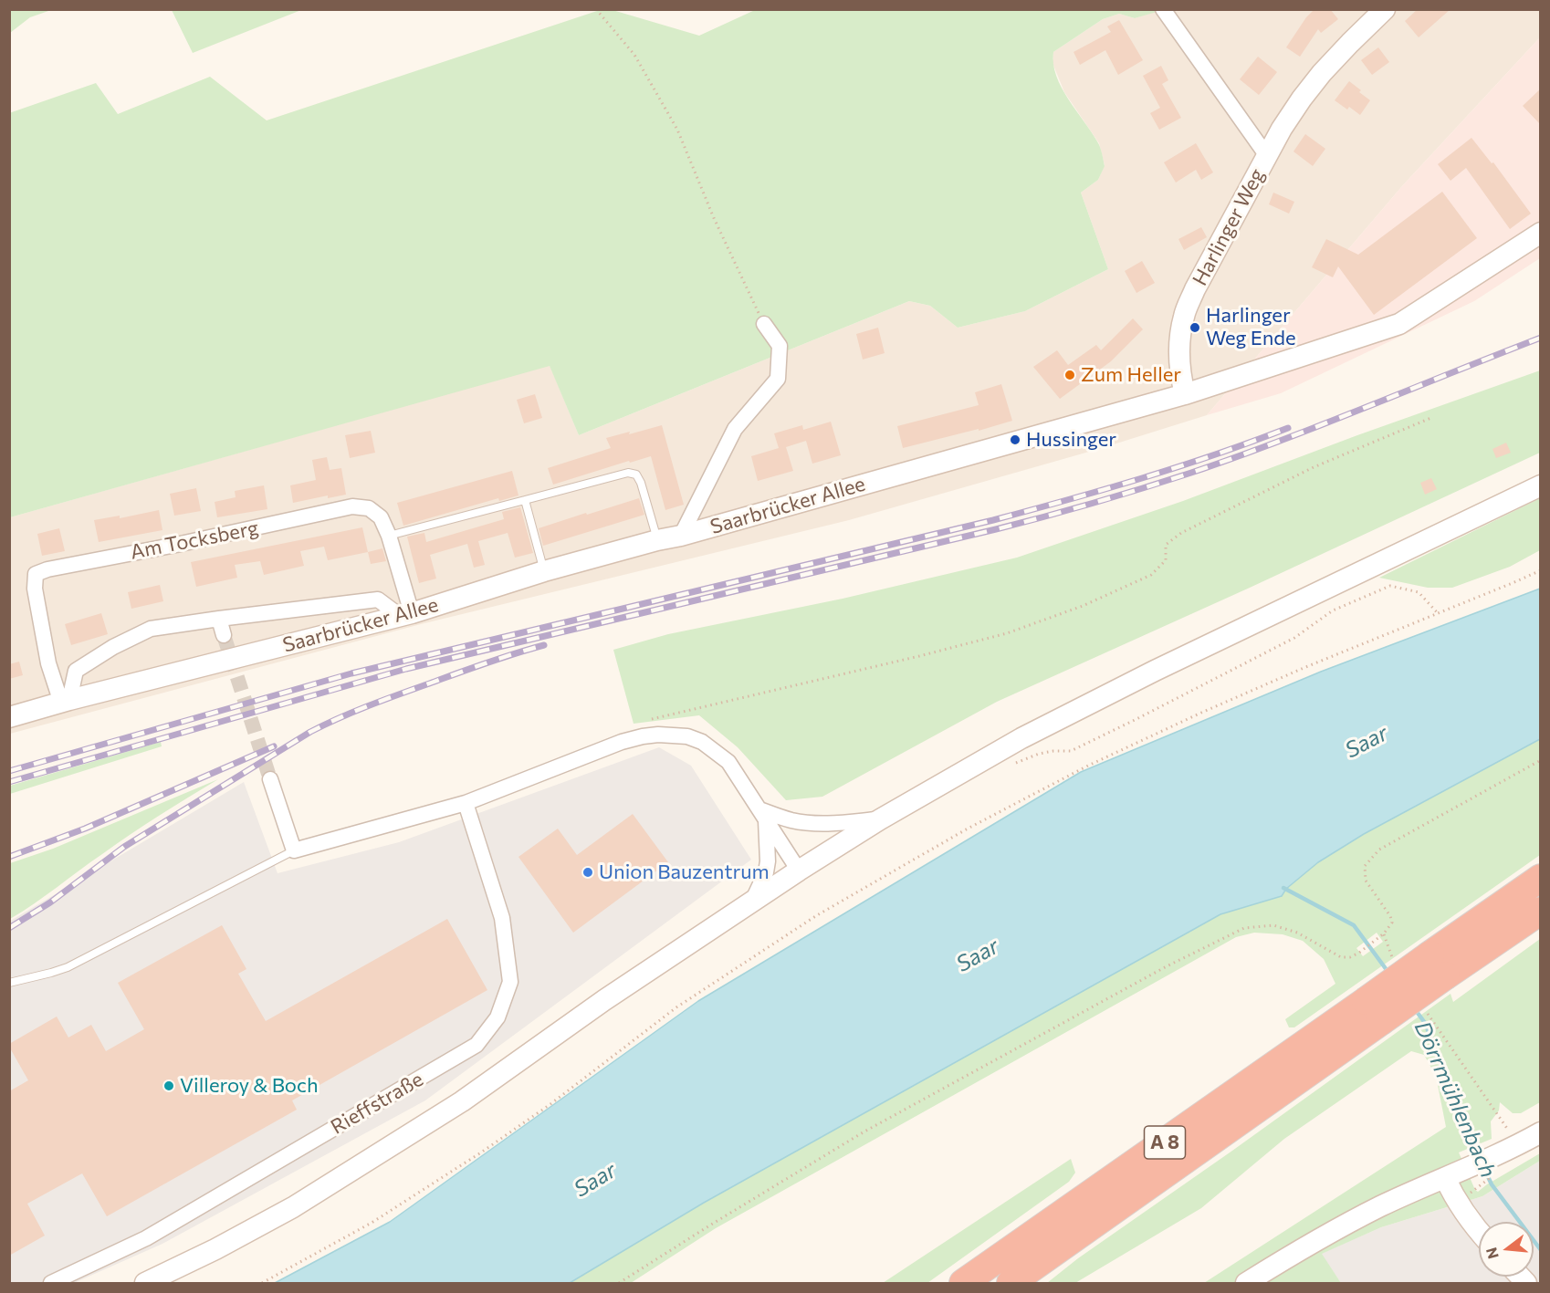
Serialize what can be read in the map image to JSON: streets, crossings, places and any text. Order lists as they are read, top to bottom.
{
  "streets": {
    "highway": ["A 8"],
    "street": [
      "Harlinger Weg",
      "Saarbrücker Allee",
      "Am Tocksberg",
      "Rieffstraße"
    ]
  },
  "crossings": [
    ["Harlinger Weg", "Saarbrücker Allee"],
    ["Saarbrücker Allee", "Am Tocksberg"]
  ],
  "water": ["Saar", "Dörrmühlenbach"],
  "places": [
    "Harlinger Weg Ende",
    "Zum Heller",
    "Hussinger",
    "Union Bauzentrum",
    "Villeroy & Boch"
  ],
  "north": "left"
}
